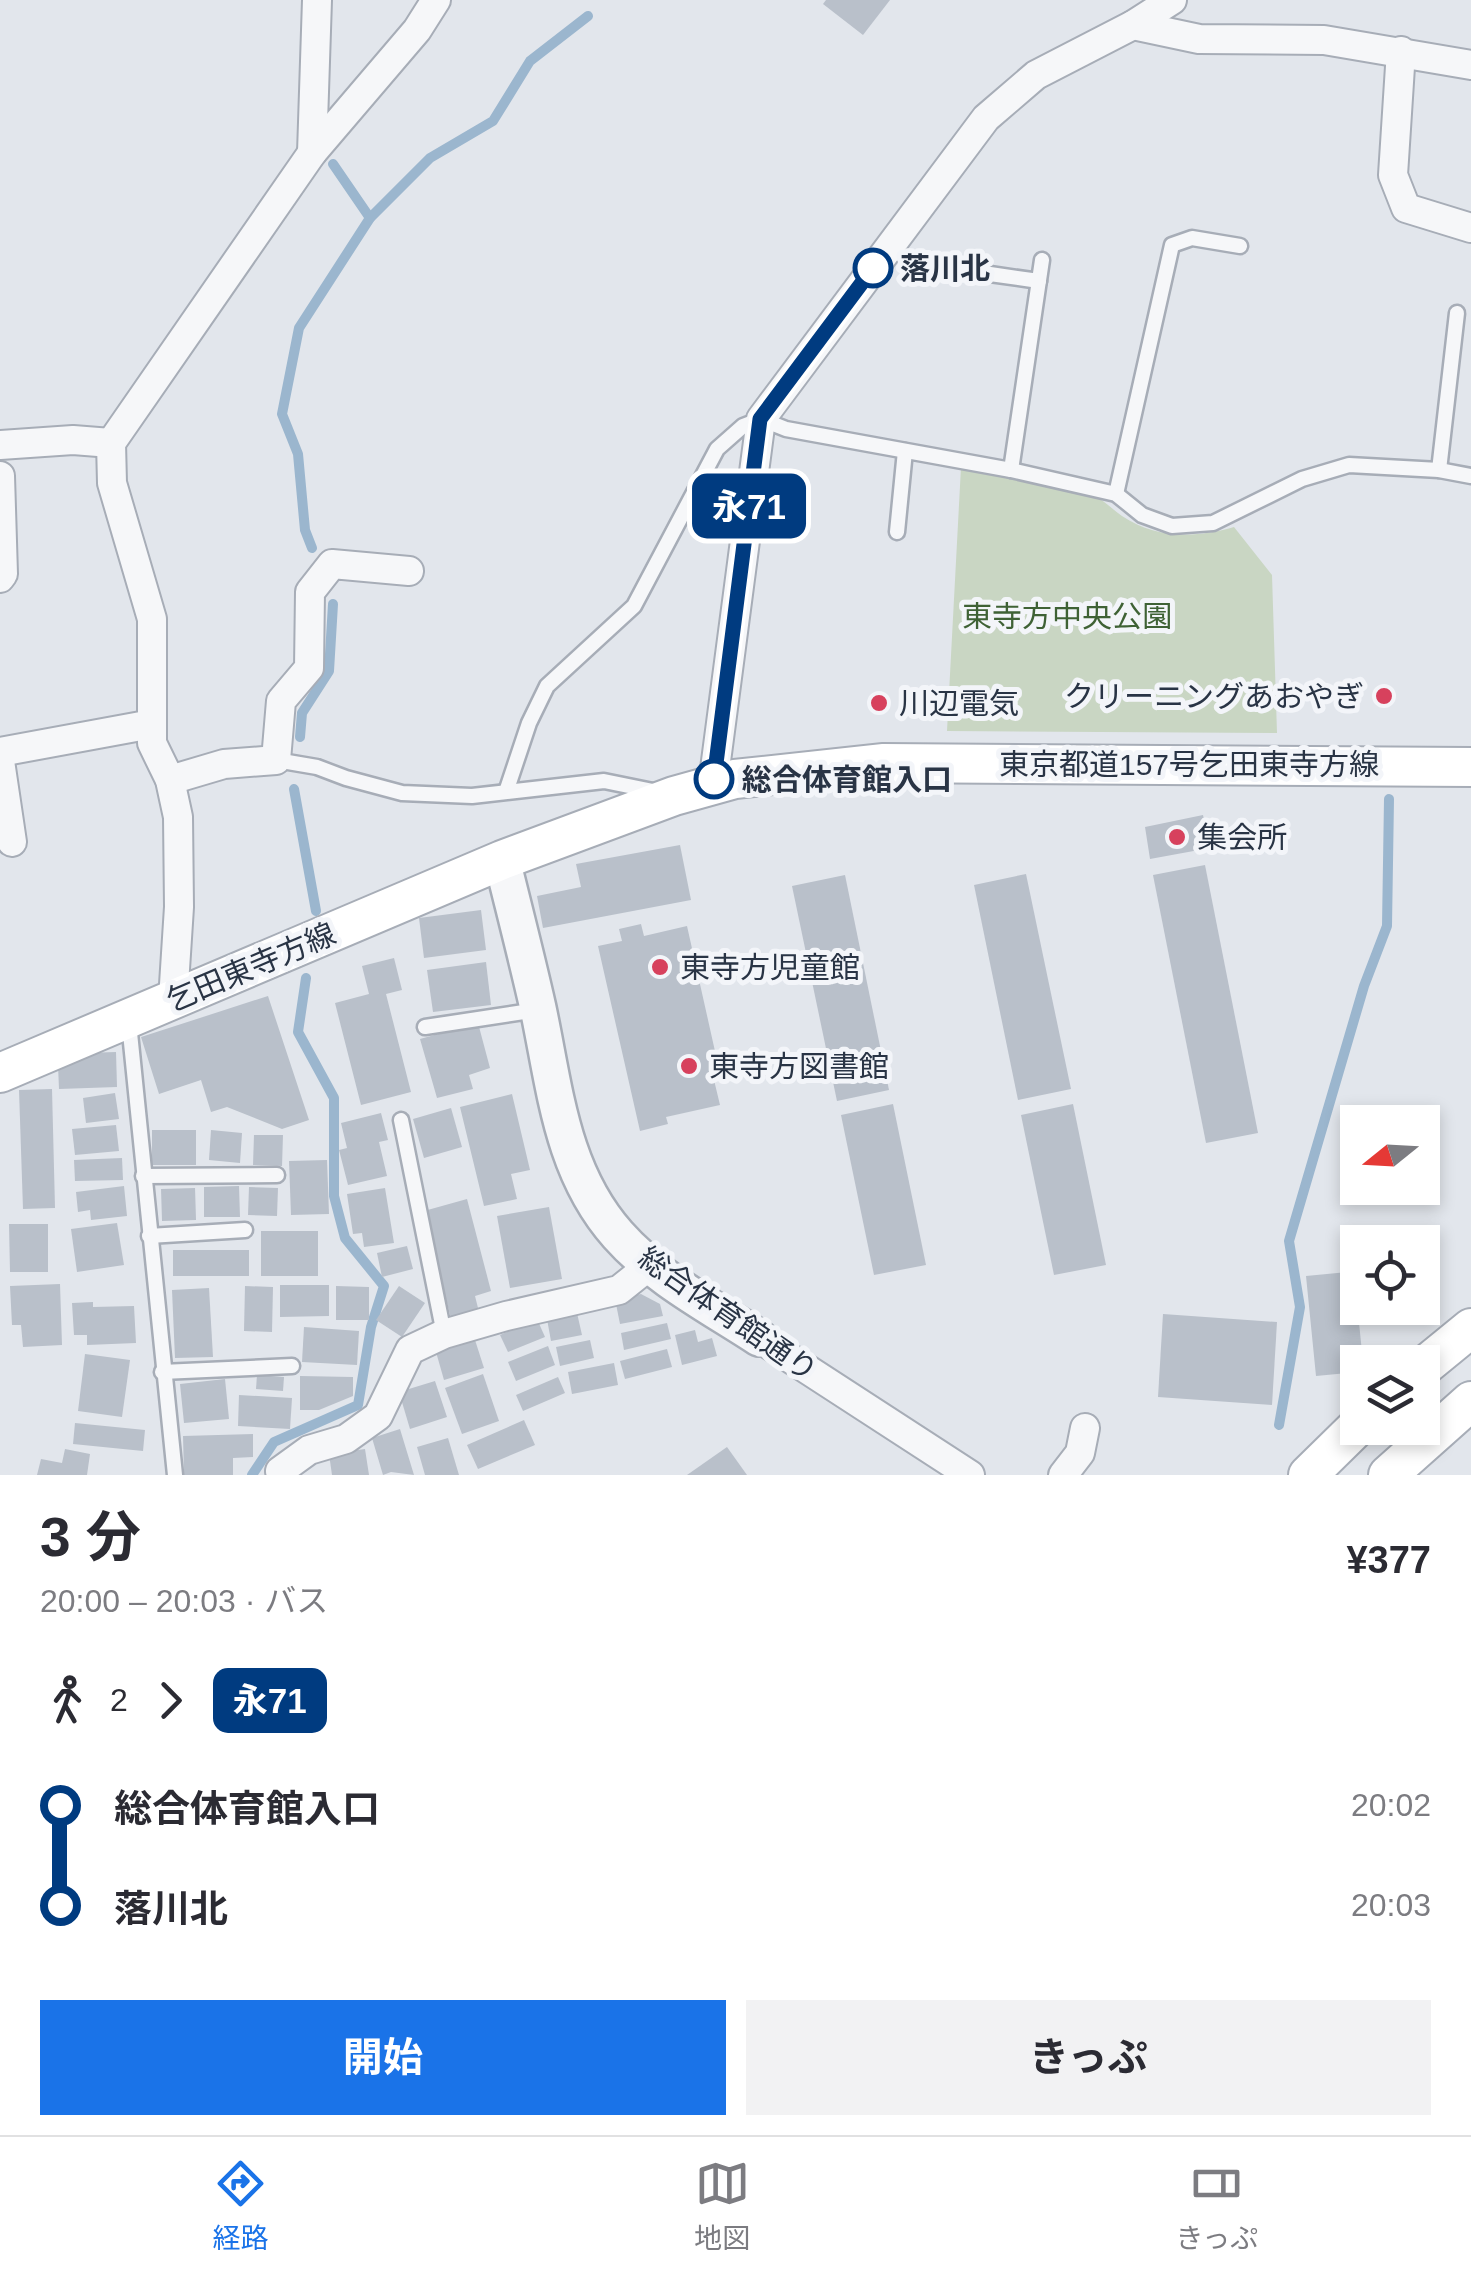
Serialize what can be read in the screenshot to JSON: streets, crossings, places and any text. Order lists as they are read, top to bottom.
{
  "streets": {
    "main road": ["東京都道157号乞田東寺方線", "乞田東寺方線"],
    "street": ["総合体育館通り"]
  },
  "crossings": [
    ["東京都道157号乞田東寺方線", "乞田東寺方線"],
    ["東京都道157号乞田東寺方線", "総合体育館通り"],
    ["乞田東寺方線", "総合体育館通り"]
  ],
  "parks": ["東寺方中央公園"],
  "places": [
    "落川北",
    "クリーニングあおやぎ",
    "川辺電気",
    "総合体育館入口",
    "集会所",
    "東寺方児童館",
    "東寺方図書館"
  ],
  "lines": ["bus line 永71"],
  "north": "left",
  "page": {
    "on_map": "永71",
    "heading": ["3 分", "20:00 – 20:03 · バス", "¥377"],
    "legs": ["2", "永71"],
    "list": [
      {
        "name": "総合体育館入口",
        "value": "20:02"
      },
      {
        "name": "落川北",
        "value": "20:03"
      }
    ],
    "buttons": ["開始", "きっぷ"],
    "tabs": ["経路", "地図", "きっぷ"]
  }
}
